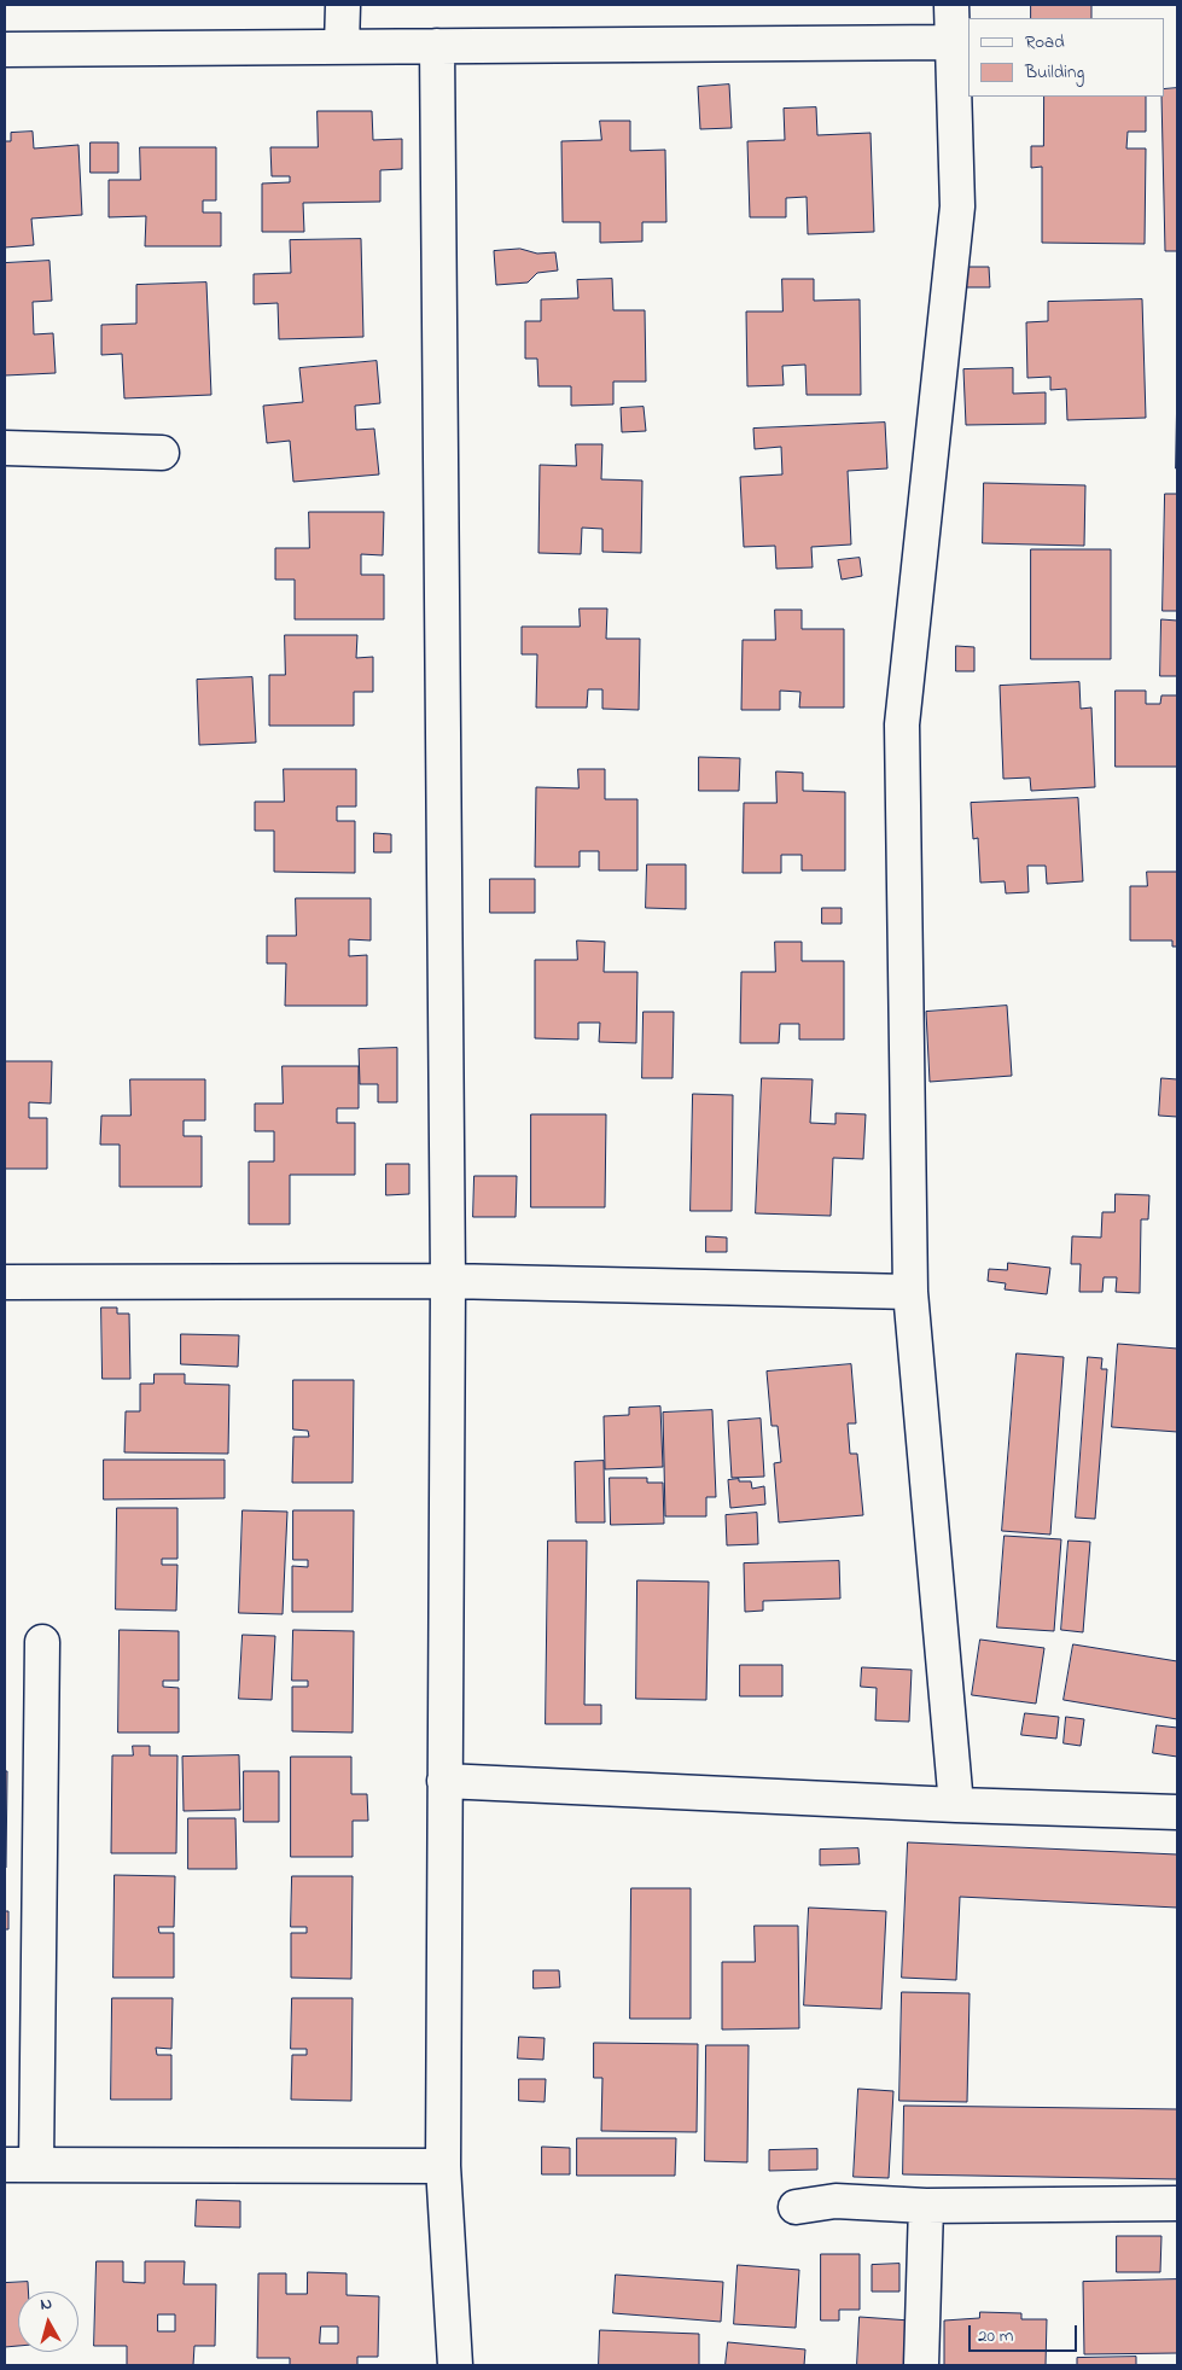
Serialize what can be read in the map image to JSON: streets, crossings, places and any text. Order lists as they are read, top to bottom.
{
  "legend": ["Road", "Building"],
  "scale_bar": "20 m",
  "north": "top"
}
